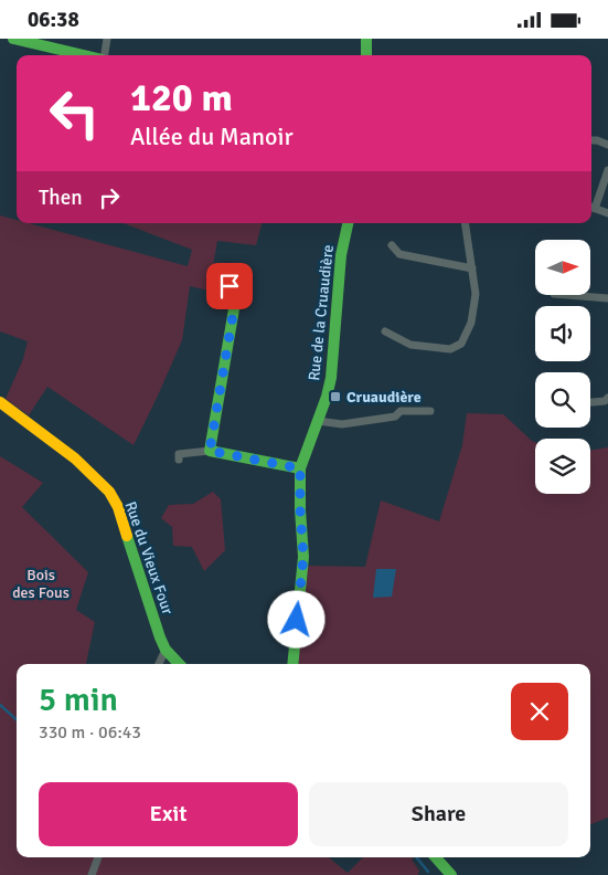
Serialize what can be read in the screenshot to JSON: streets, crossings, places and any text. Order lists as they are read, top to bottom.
{
  "streets": {
    "street": ["Rue de la Cruaudière", "Rue du Vieux Four"]
  },
  "parks": ["Bois des Fous"],
  "places": {
    "transit": ["Cruaudière"]
  },
  "north": "right",
  "page": {
    "status": "06:38",
    "turn": ["120 m", "Allée du Manoir"],
    "then": "Then",
    "heading": ["5 min", "330 m · 06:43"],
    "buttons": ["Exit", "Share"]
  }
}
